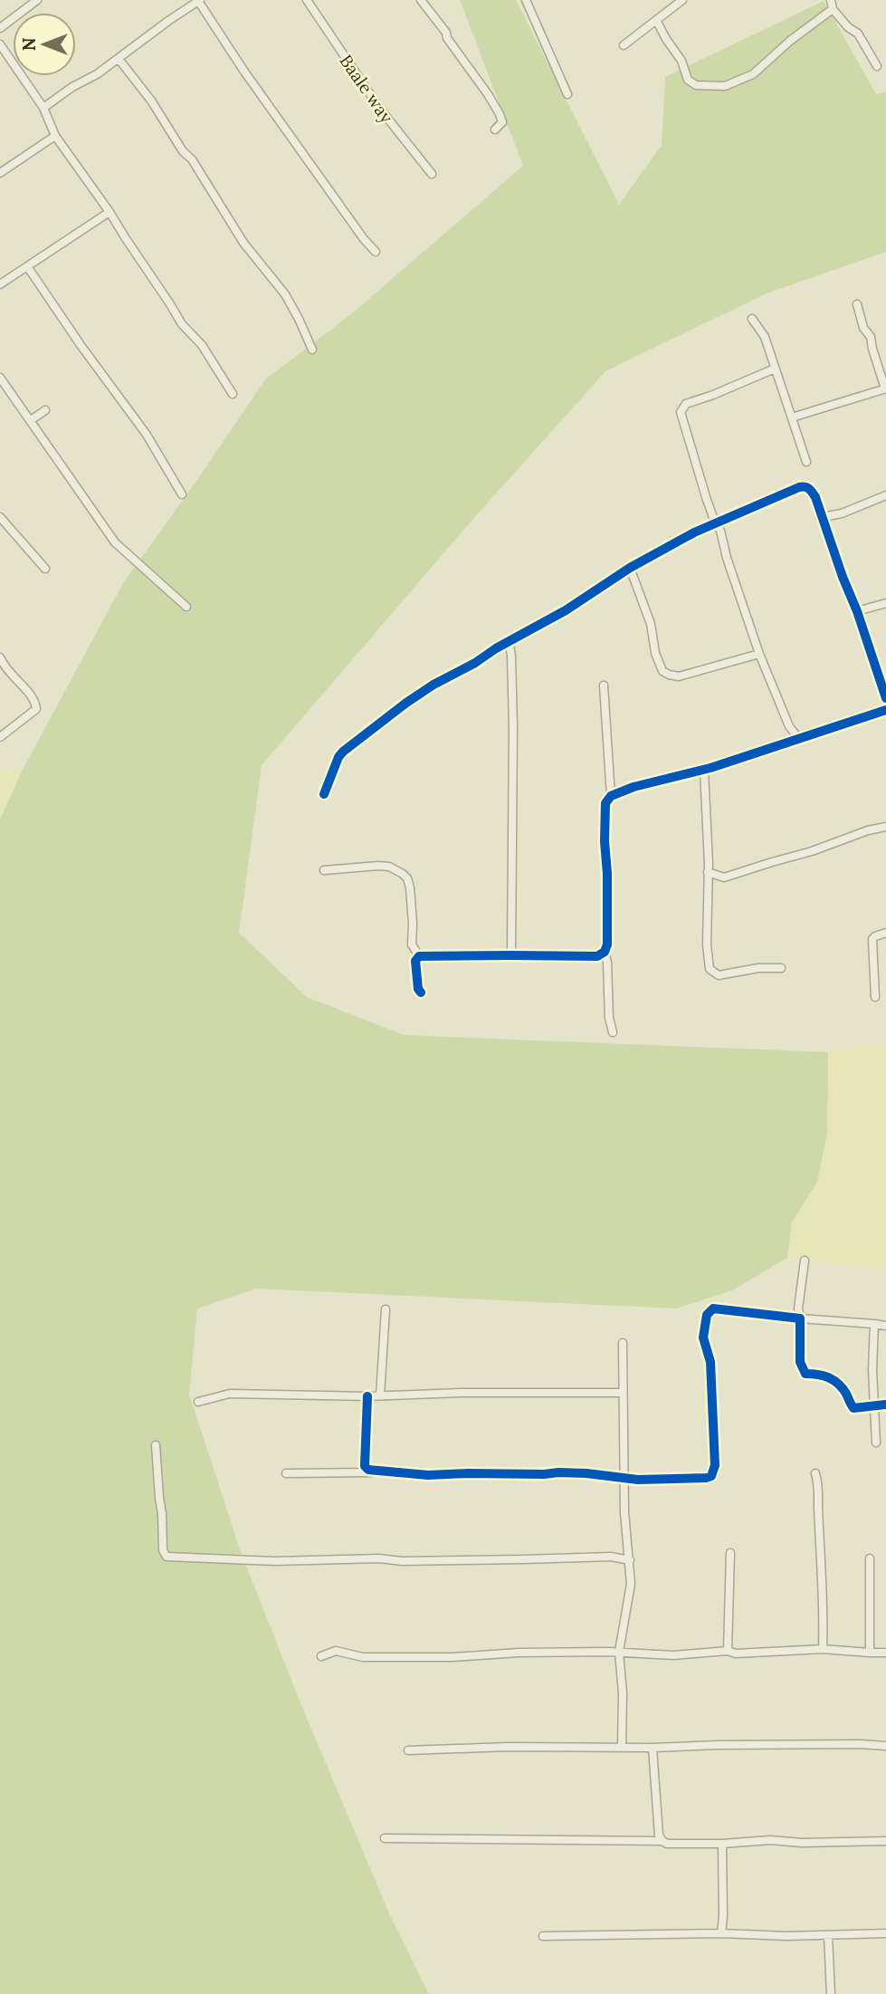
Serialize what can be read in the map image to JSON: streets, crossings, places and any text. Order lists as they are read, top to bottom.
{
  "streets": {
    "street": ["Baale way"]
  },
  "north": "left"
}
